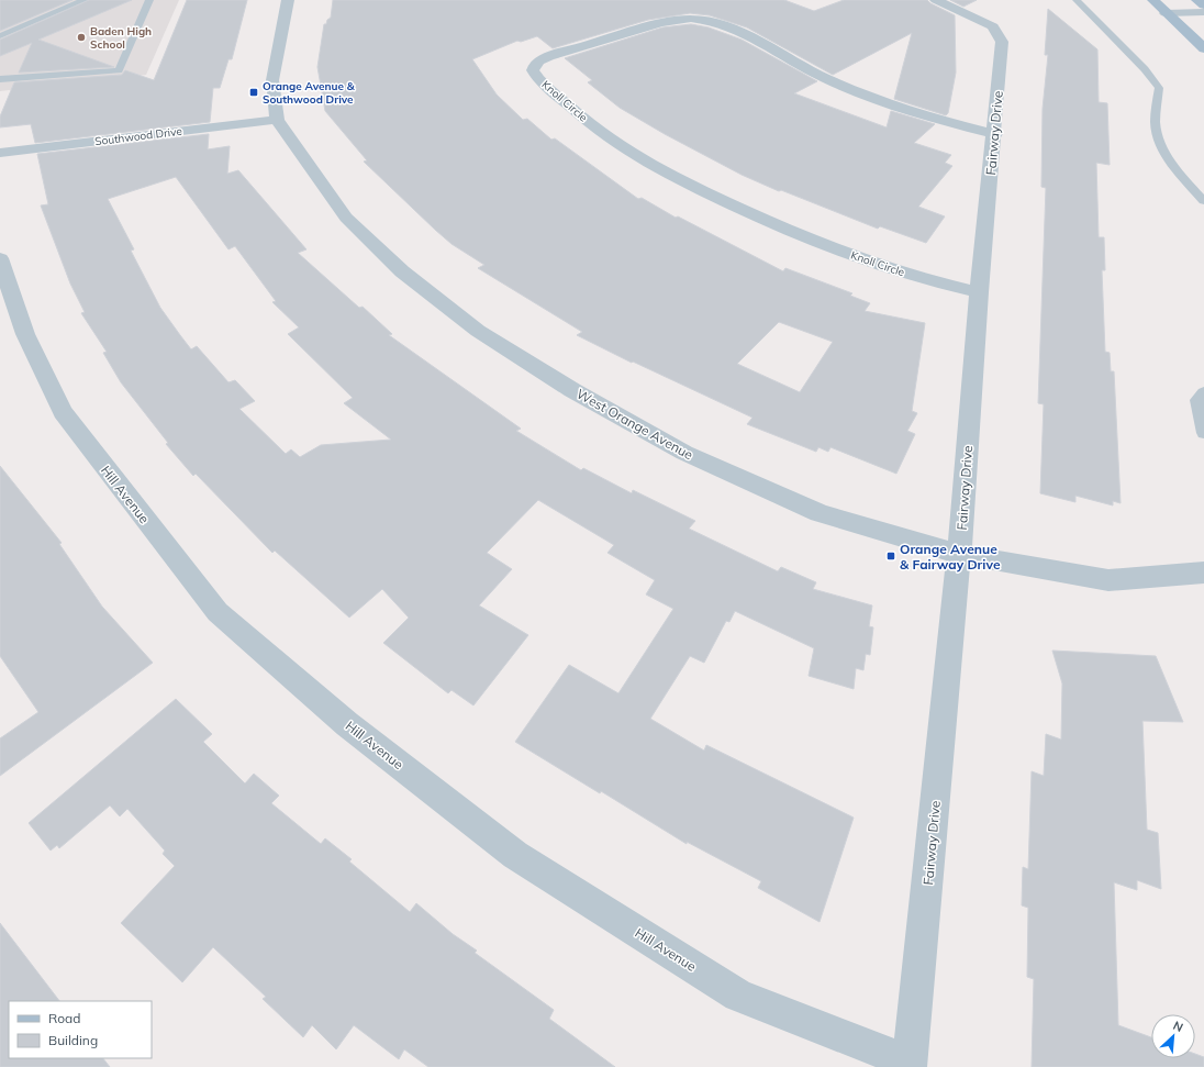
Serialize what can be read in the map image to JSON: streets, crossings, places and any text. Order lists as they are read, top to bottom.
{
  "streets": {
    "street": [
      "Knoll Circle",
      "Fairway Drive",
      "Southwood Drive",
      "West Orange Avenue",
      "Hill Avenue"
    ]
  },
  "crossings": [
    ["Knoll Circle", "Fairway Drive"],
    ["Fairway Drive", "West Orange Avenue"],
    ["Fairway Drive", "Hill Avenue"],
    ["Southwood Drive", "West Orange Avenue"]
  ],
  "places": {
    "other": ["Baden High School"],
    "transit": ["Orange Avenue & Southwood Drive", "Orange Avenue & Fairway Drive"]
  },
  "legend": ["Road", "Building"],
  "north": "top right"
}
